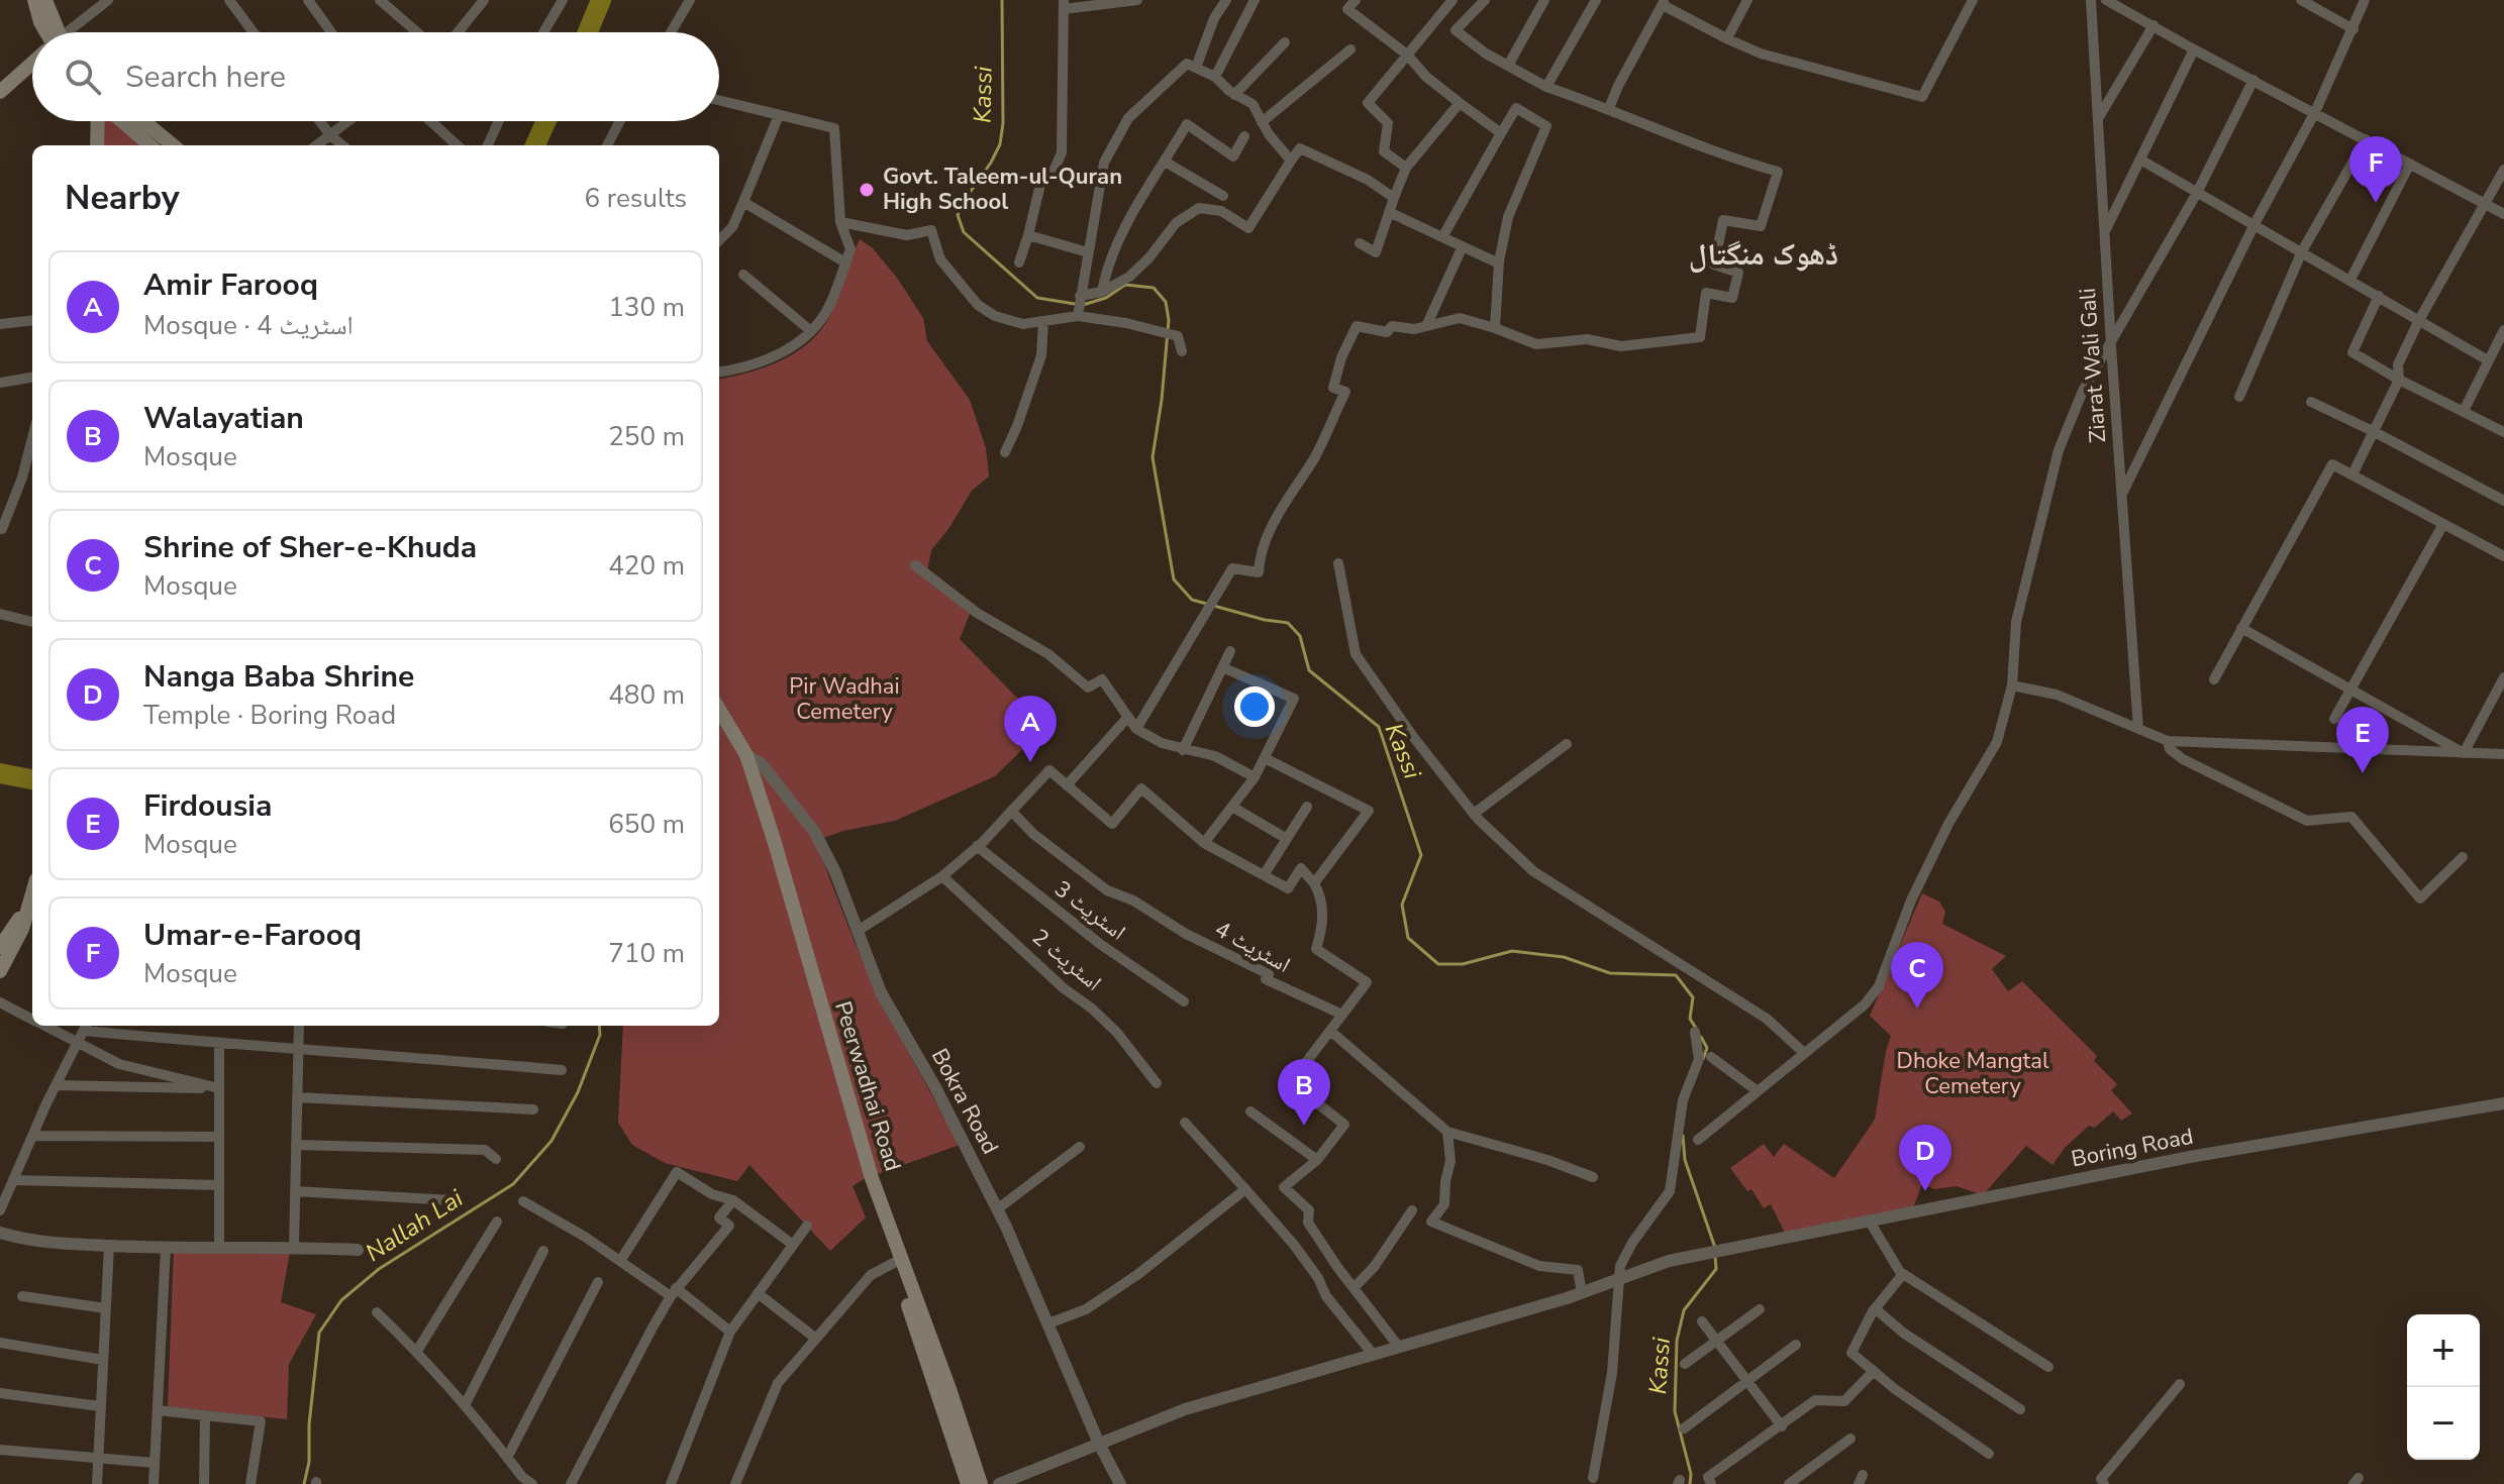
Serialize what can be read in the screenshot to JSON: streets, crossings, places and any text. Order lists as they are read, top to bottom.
{
  "streets": {
    "main road": ["Peerwadhai Road"],
    "street": [
      "Ziarat Wali Gali",
      "اسٹریٹ 3",
      "اسٹریٹ 4",
      "اسٹریٹ 2",
      "Bokra Road",
      "Boring Road"
    ]
  },
  "crossings": [
    ["Peerwadhai Road", "Bokra Road"],
    ["Bokra Road", "Boring Road"]
  ],
  "districts": ["ڈھوک منگتال"],
  "water": ["Kassi", "Nallah Lai"],
  "parks": ["Pir Wadhai Cemetery", "Dhoke Mangtal Cemetery"],
  "places": ["Govt. Taleem-ul-Quran High School"],
  "page": {
    "search": "Search here",
    "pins": [
      "F",
      "A",
      "E",
      "C",
      "B",
      "D"
    ],
    "heading": ["Nearby", "6 results"],
    "list": [
      {
        "mark": "A",
        "name": "Amir Farooq",
        "note": "Mosque · اسٹریٹ 4",
        "value": "130 m"
      },
      {
        "mark": "B",
        "name": "Walayatian",
        "note": "Mosque",
        "value": "250 m"
      },
      {
        "mark": "C",
        "name": "Shrine of Sher-e-Khuda",
        "note": "Mosque",
        "value": "420 m"
      },
      {
        "mark": "D",
        "name": "Nanga Baba Shrine",
        "note": "Temple · Boring Road",
        "value": "480 m"
      },
      {
        "mark": "E",
        "name": "Firdousia",
        "note": "Mosque",
        "value": "650 m"
      },
      {
        "mark": "F",
        "name": "Umar-e-Farooq",
        "note": "Mosque",
        "value": "710 m"
      }
    ],
    "map_buttons": ["+", "−"]
  }
}
